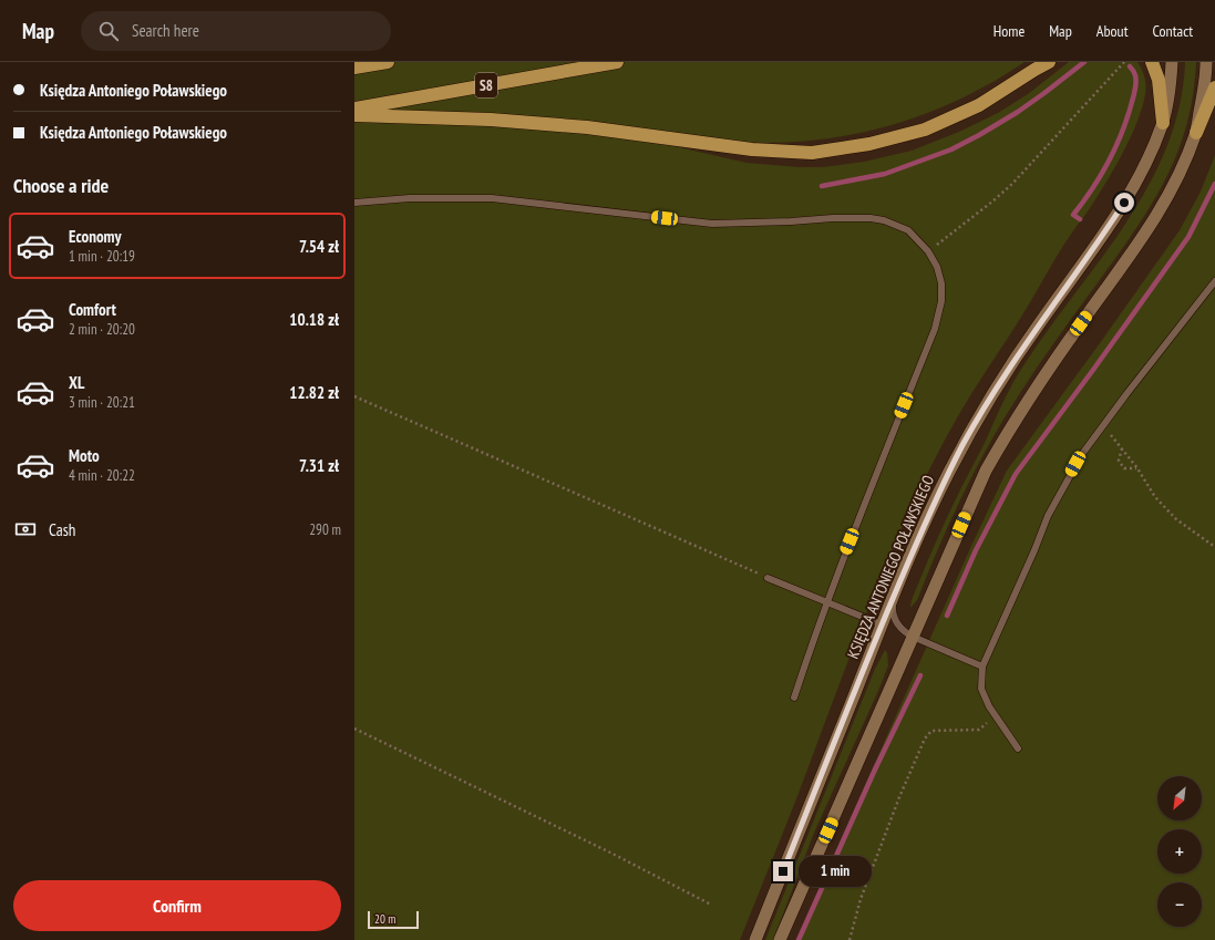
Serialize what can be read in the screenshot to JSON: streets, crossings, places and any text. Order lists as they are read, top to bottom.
{
  "streets": {
    "highway": ["S8"],
    "main road": ["KSIĘDZA ANTONIEGO POŁAWSKIEGO"]
  },
  "scale_bar": "20 m",
  "north": "bottom left",
  "page": {
    "header": "Map",
    "search": "Search here",
    "nav": [
      "Home",
      "Map",
      "About",
      "Contact"
    ],
    "banner": ["Księdza Antoniego Poławskiego", "Księdza Antoniego Poławskiego"],
    "heading": "Choose a ride",
    "list": [
      {
        "name": "Economy",
        "note": "1 min · 20:19",
        "value": "7.54 zł"
      },
      {
        "name": "Comfort",
        "note": "2 min · 20:20",
        "value": "10.18 zł"
      },
      {
        "name": "XL",
        "note": "3 min · 20:21",
        "value": "12.82 zł"
      },
      {
        "name": "Moto",
        "note": "4 min · 20:22",
        "value": "7.31 zł"
      }
    ],
    "pay": ["Cash", "290 m"],
    "map_buttons": ["+", "−"],
    "bubble": "1 min",
    "buttons": "Confirm",
    "scale": "20 m"
  }
}
